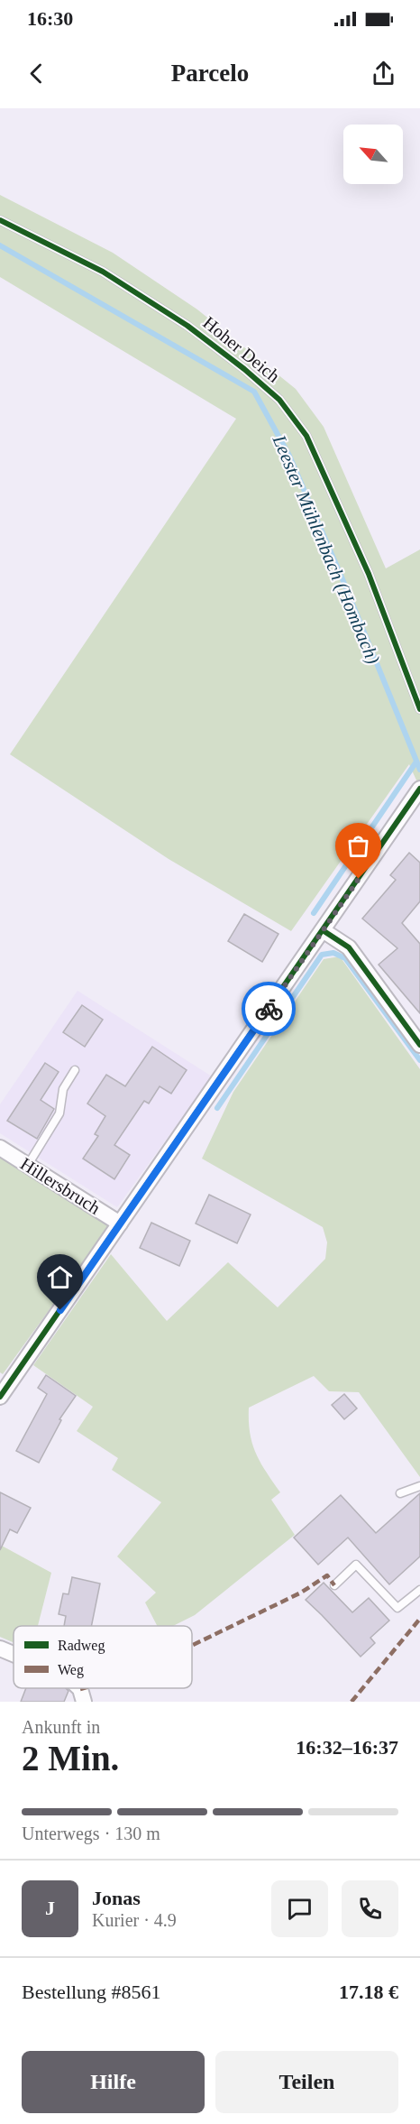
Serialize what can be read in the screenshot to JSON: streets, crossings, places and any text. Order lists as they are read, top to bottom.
{
  "streets": {
    "street": ["Hillersbruch"],
    "lane": ["Hoher Deich"]
  },
  "water": ["Leester Mühlenbach (Hombach)"],
  "legend": ["Radweg", "Weg"],
  "north": "top left",
  "page": {
    "status": "16:30",
    "header": "Parcelo",
    "heading": ["2 Min.", "Ankunft in", "16:32–16:37"],
    "panel": [
      "Jonas",
      "Kurier · 4.9",
      "Bestellung #8561",
      "17.18 €"
    ],
    "bar": "Unterwegs · 130 m",
    "round": "J",
    "buttons": ["Hilfe", "Teilen"]
  }
}
